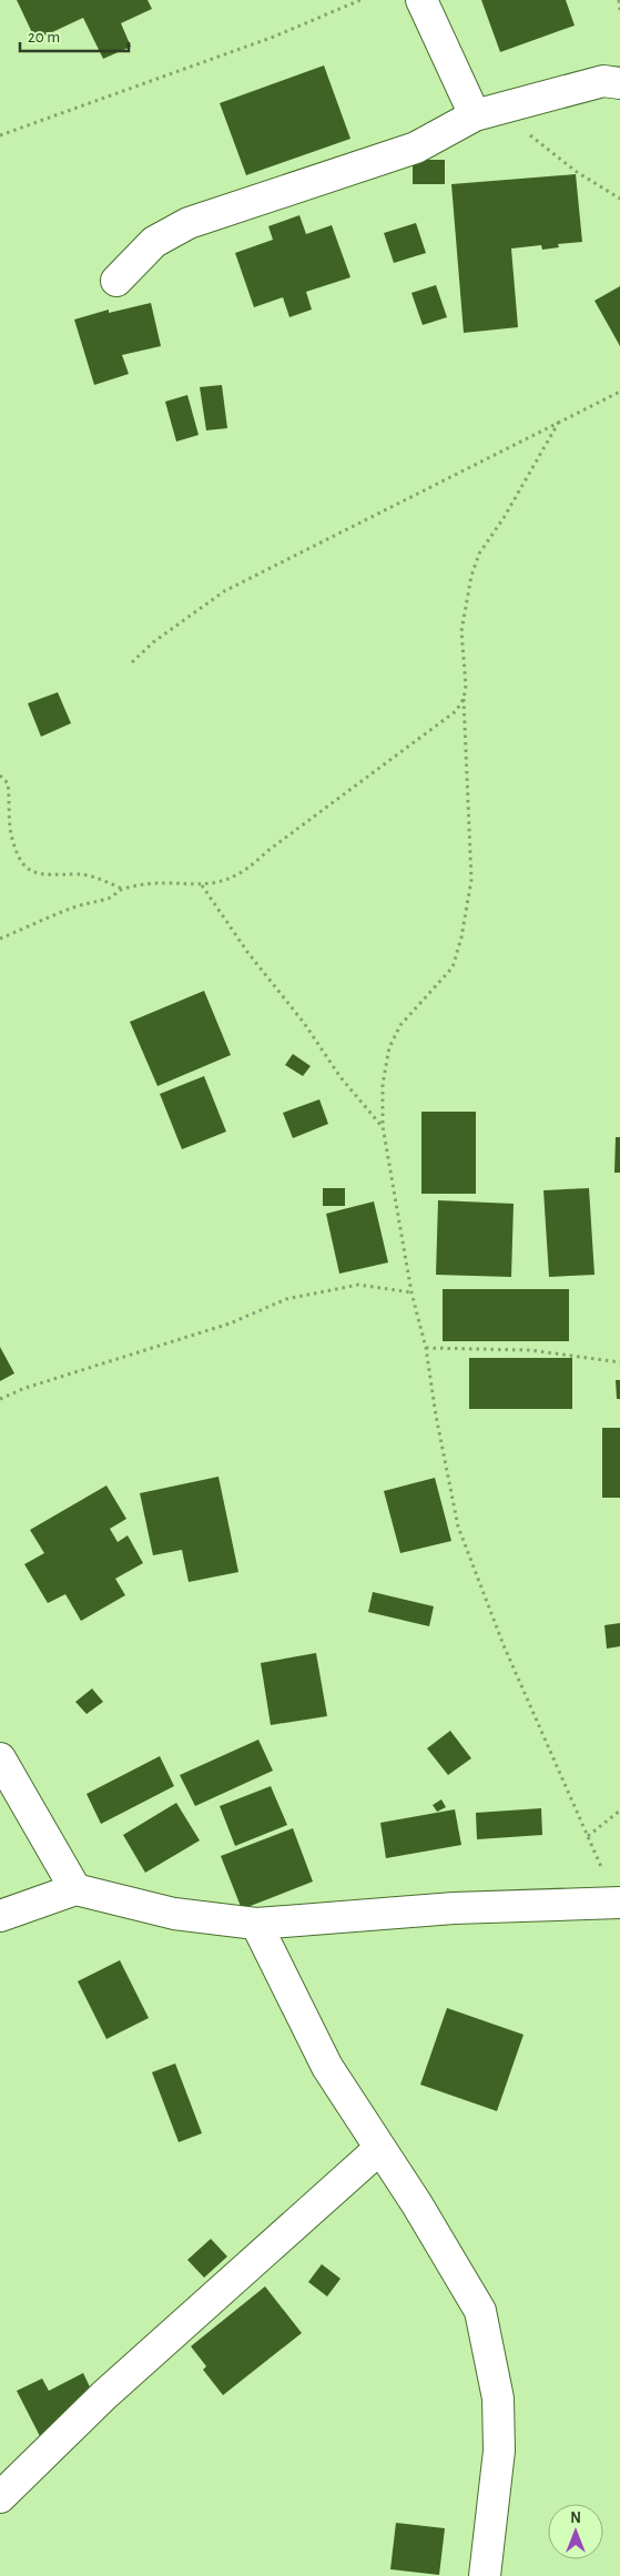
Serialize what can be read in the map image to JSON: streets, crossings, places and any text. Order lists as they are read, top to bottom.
{
  "scale_bar": "20 m",
  "north": "top"
}
